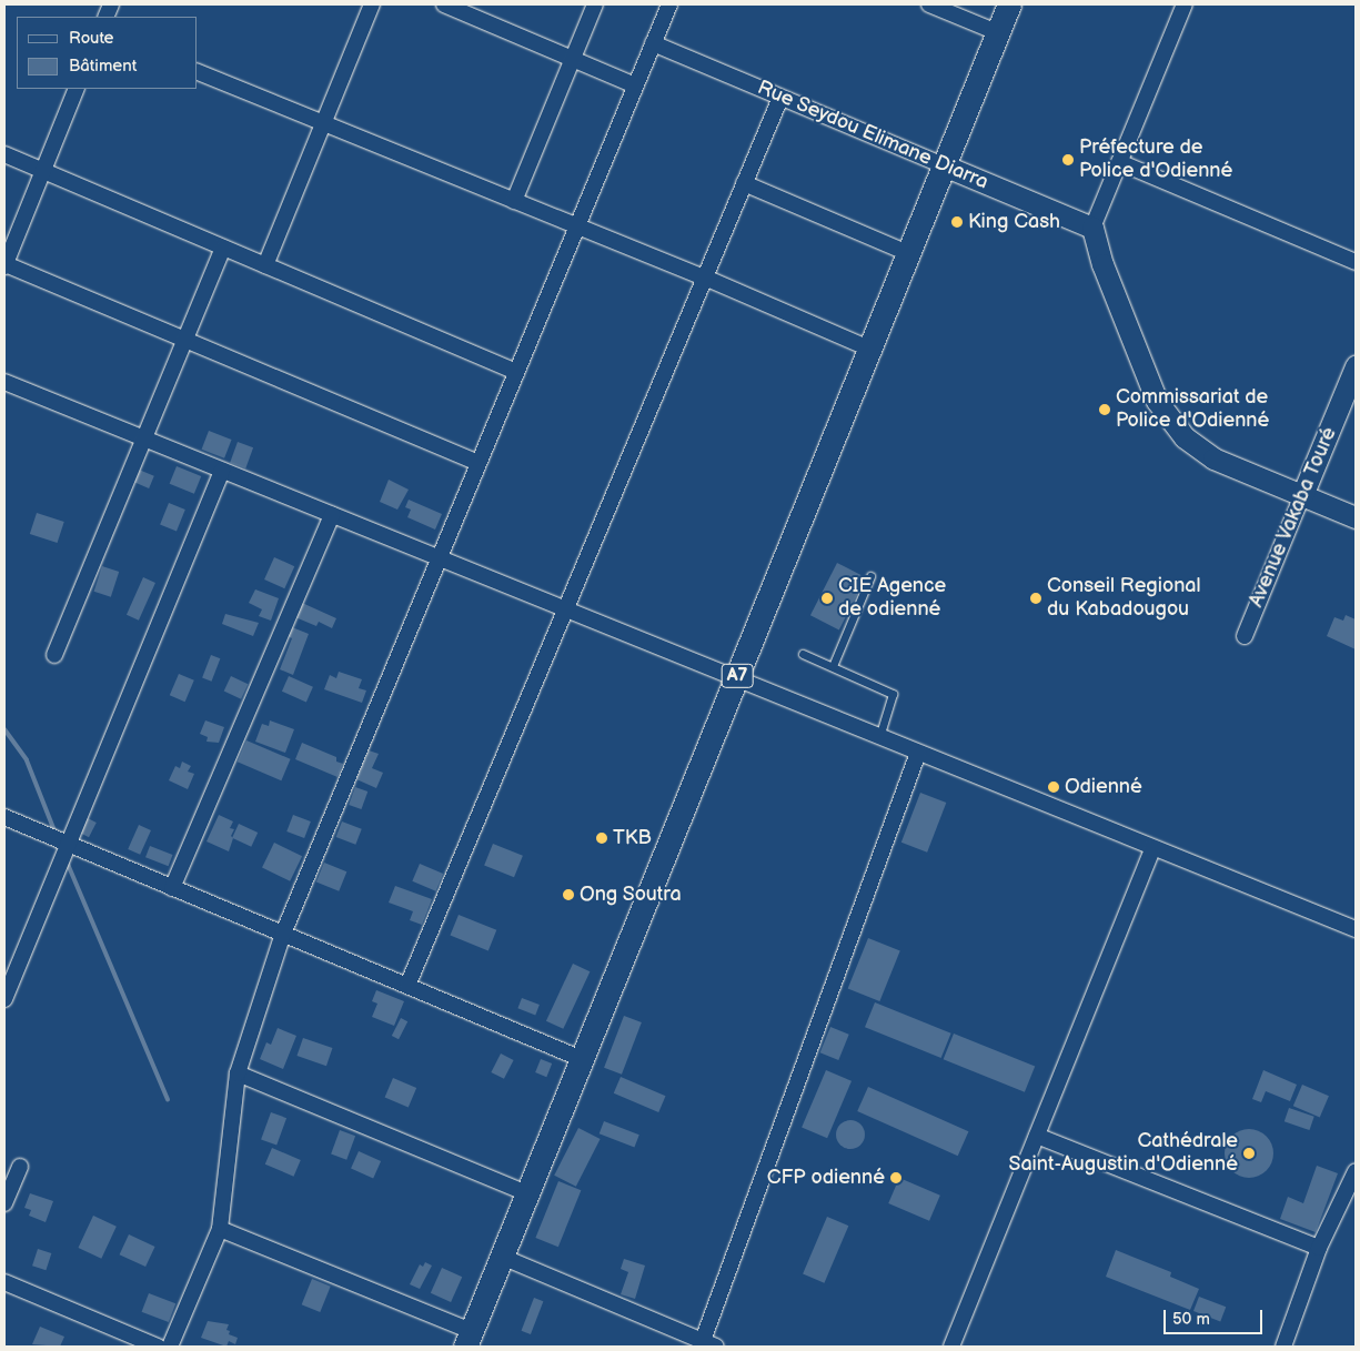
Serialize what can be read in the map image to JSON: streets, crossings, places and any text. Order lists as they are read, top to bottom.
{
  "streets": {
    "main road": ["A7"],
    "street": ["Rue Seydou Elimane Diarra", "Avenue Vakaba Touré"]
  },
  "crossings": [
    ["Rue Seydou Elimane Diarra", "A7"]
  ],
  "places": [
    "Préfecture de Police d'Odienné",
    "King Cash",
    "Commissariat de Police d'Odienné",
    "CIE Agence de odienné",
    "Conseil Regional du Kabadougou",
    "Odienné",
    "TKB",
    "Ong Soutra",
    "Cathédrale Saint-Augustin d'Odienné",
    "CFP odienné"
  ],
  "legend": ["Route", "Bâtiment"],
  "scale_bar": "50 m"
}
